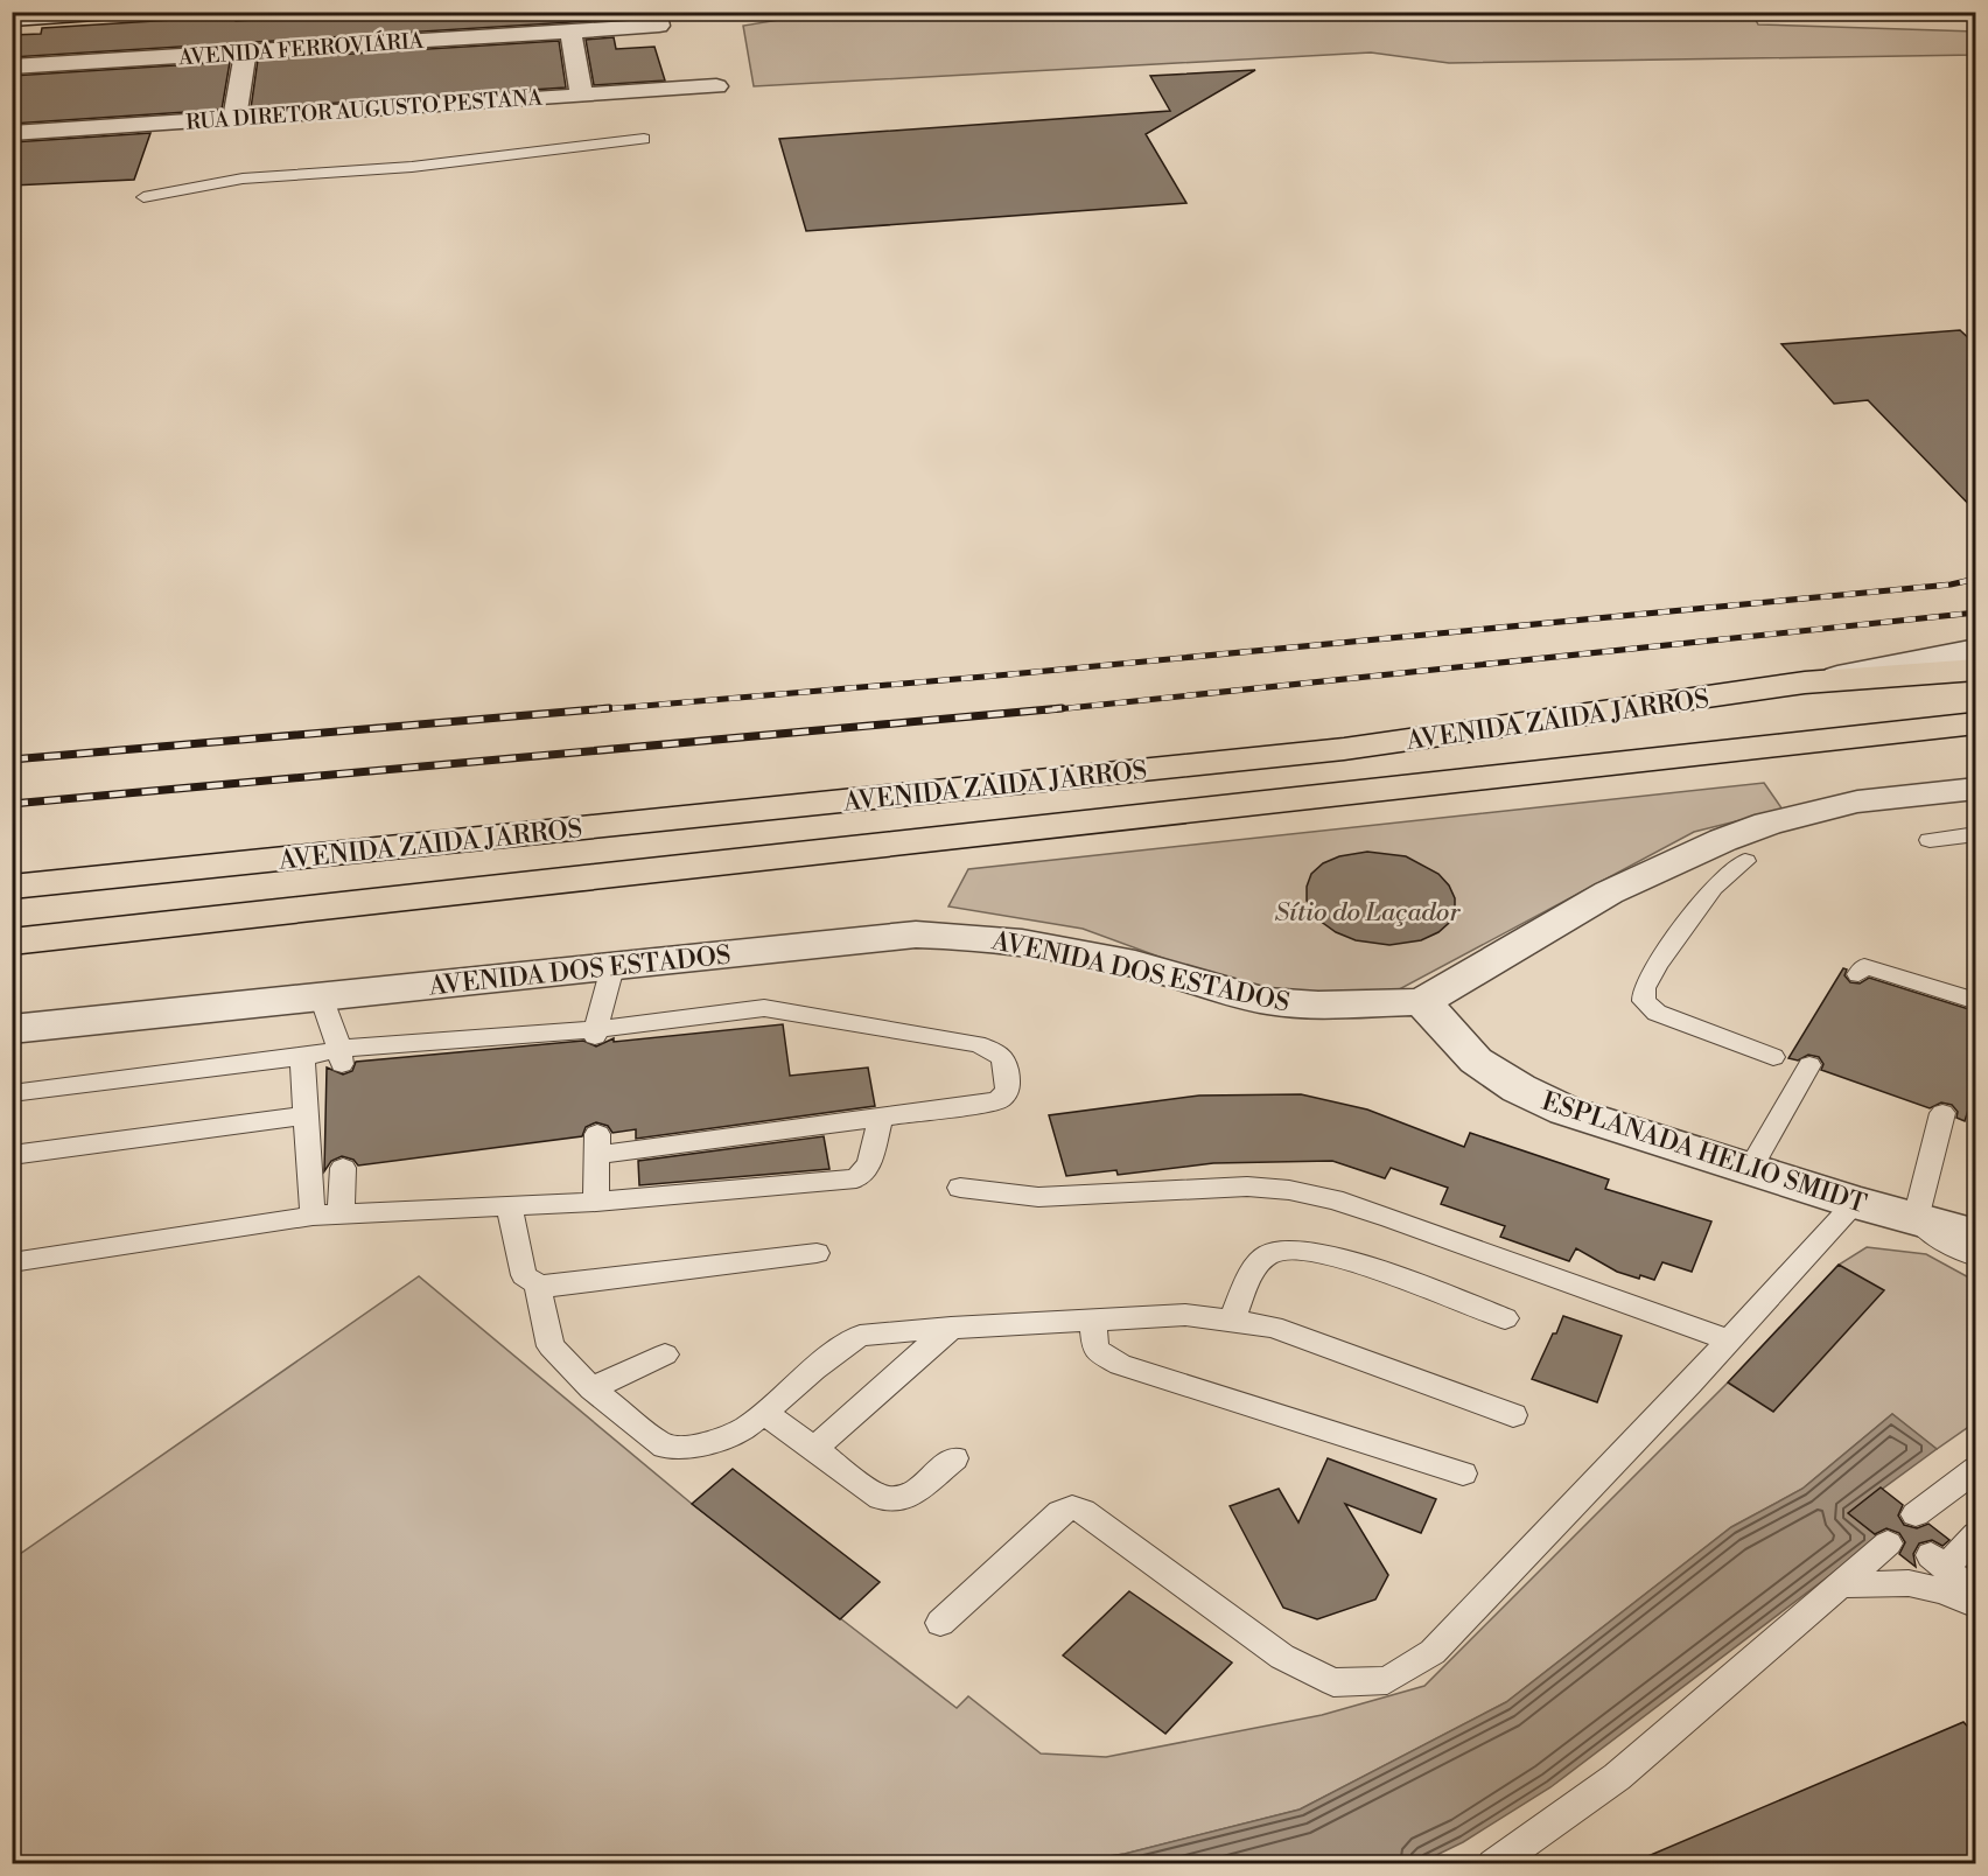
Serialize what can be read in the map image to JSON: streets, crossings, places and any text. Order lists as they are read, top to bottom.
{
  "streets": {
    "highway": ["AVENIDA ZAIDA JARROS"],
    "street": [
      "AVENIDA FERROVIÁRIA",
      "RUA DIRETOR AUGUSTO PESTANA",
      "AVENIDA DOS ESTADOS",
      "ESPLANADA HELIO SMIDT"
    ]
  },
  "crossings": [
    ["AVENIDA DOS ESTADOS", "ESPLANADA HELIO SMIDT"]
  ],
  "parks": ["Sítio do Laçador"]
}
